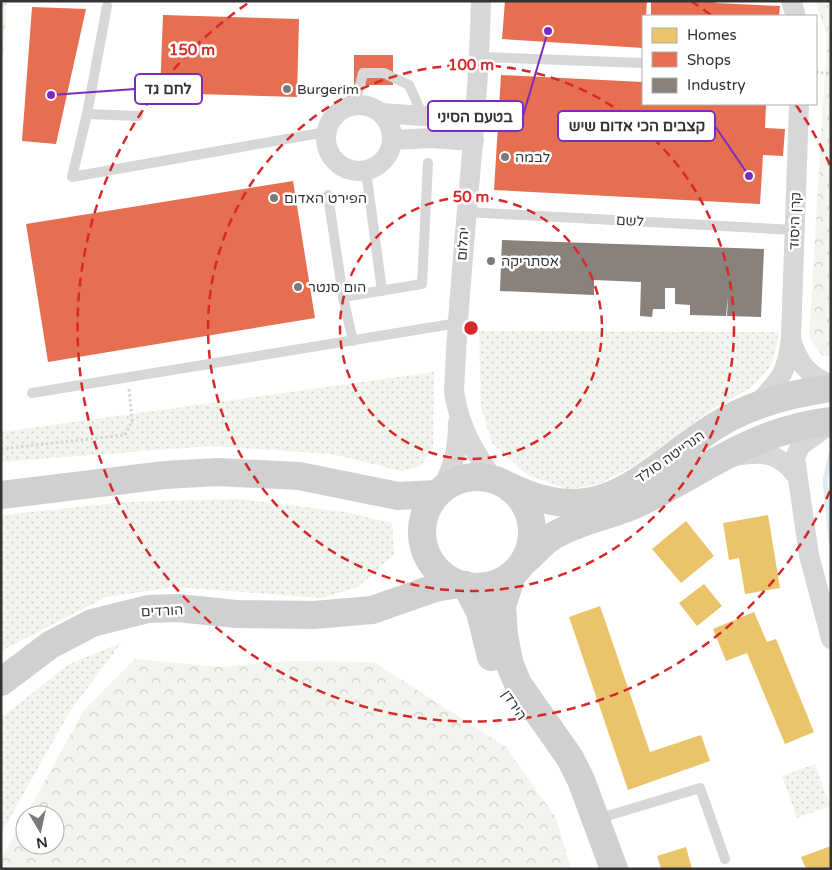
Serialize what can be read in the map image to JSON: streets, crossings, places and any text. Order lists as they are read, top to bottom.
{
  "streets": {
    "main road": ["הנרייטה סולד", "הורדים", "הירדן"],
    "street": ["קרן היסוד", "יהלום"],
    "lane": ["לשם"]
  },
  "crossings": [
    ["לשם", "קרן היסוד"],
    ["לשם", "יהלום"],
    ["קרן היסוד", "הנרייטה סולד"],
    ["יהלום", "הנרייטה סולד"],
    ["יהלום", "הורדים"],
    ["יהלום", "הירדן"],
    ["הנרייטה סולד", "הורדים"],
    ["הנרייטה סולד", "הירדן"],
    ["הורדים", "הירדן"]
  ],
  "places": [
    "בטעם הסיני",
    "Burgerim",
    "לחם גד",
    "לבמה",
    "קצבים הכי אדום שיש",
    "הפירט האדום",
    "אסתריקה",
    "הום סנטר"
  ],
  "legend": ["Homes", "Shops", "Industry"],
  "north": "bottom",
  "rings": ["150 m", "100 m", "50 m"]
}
